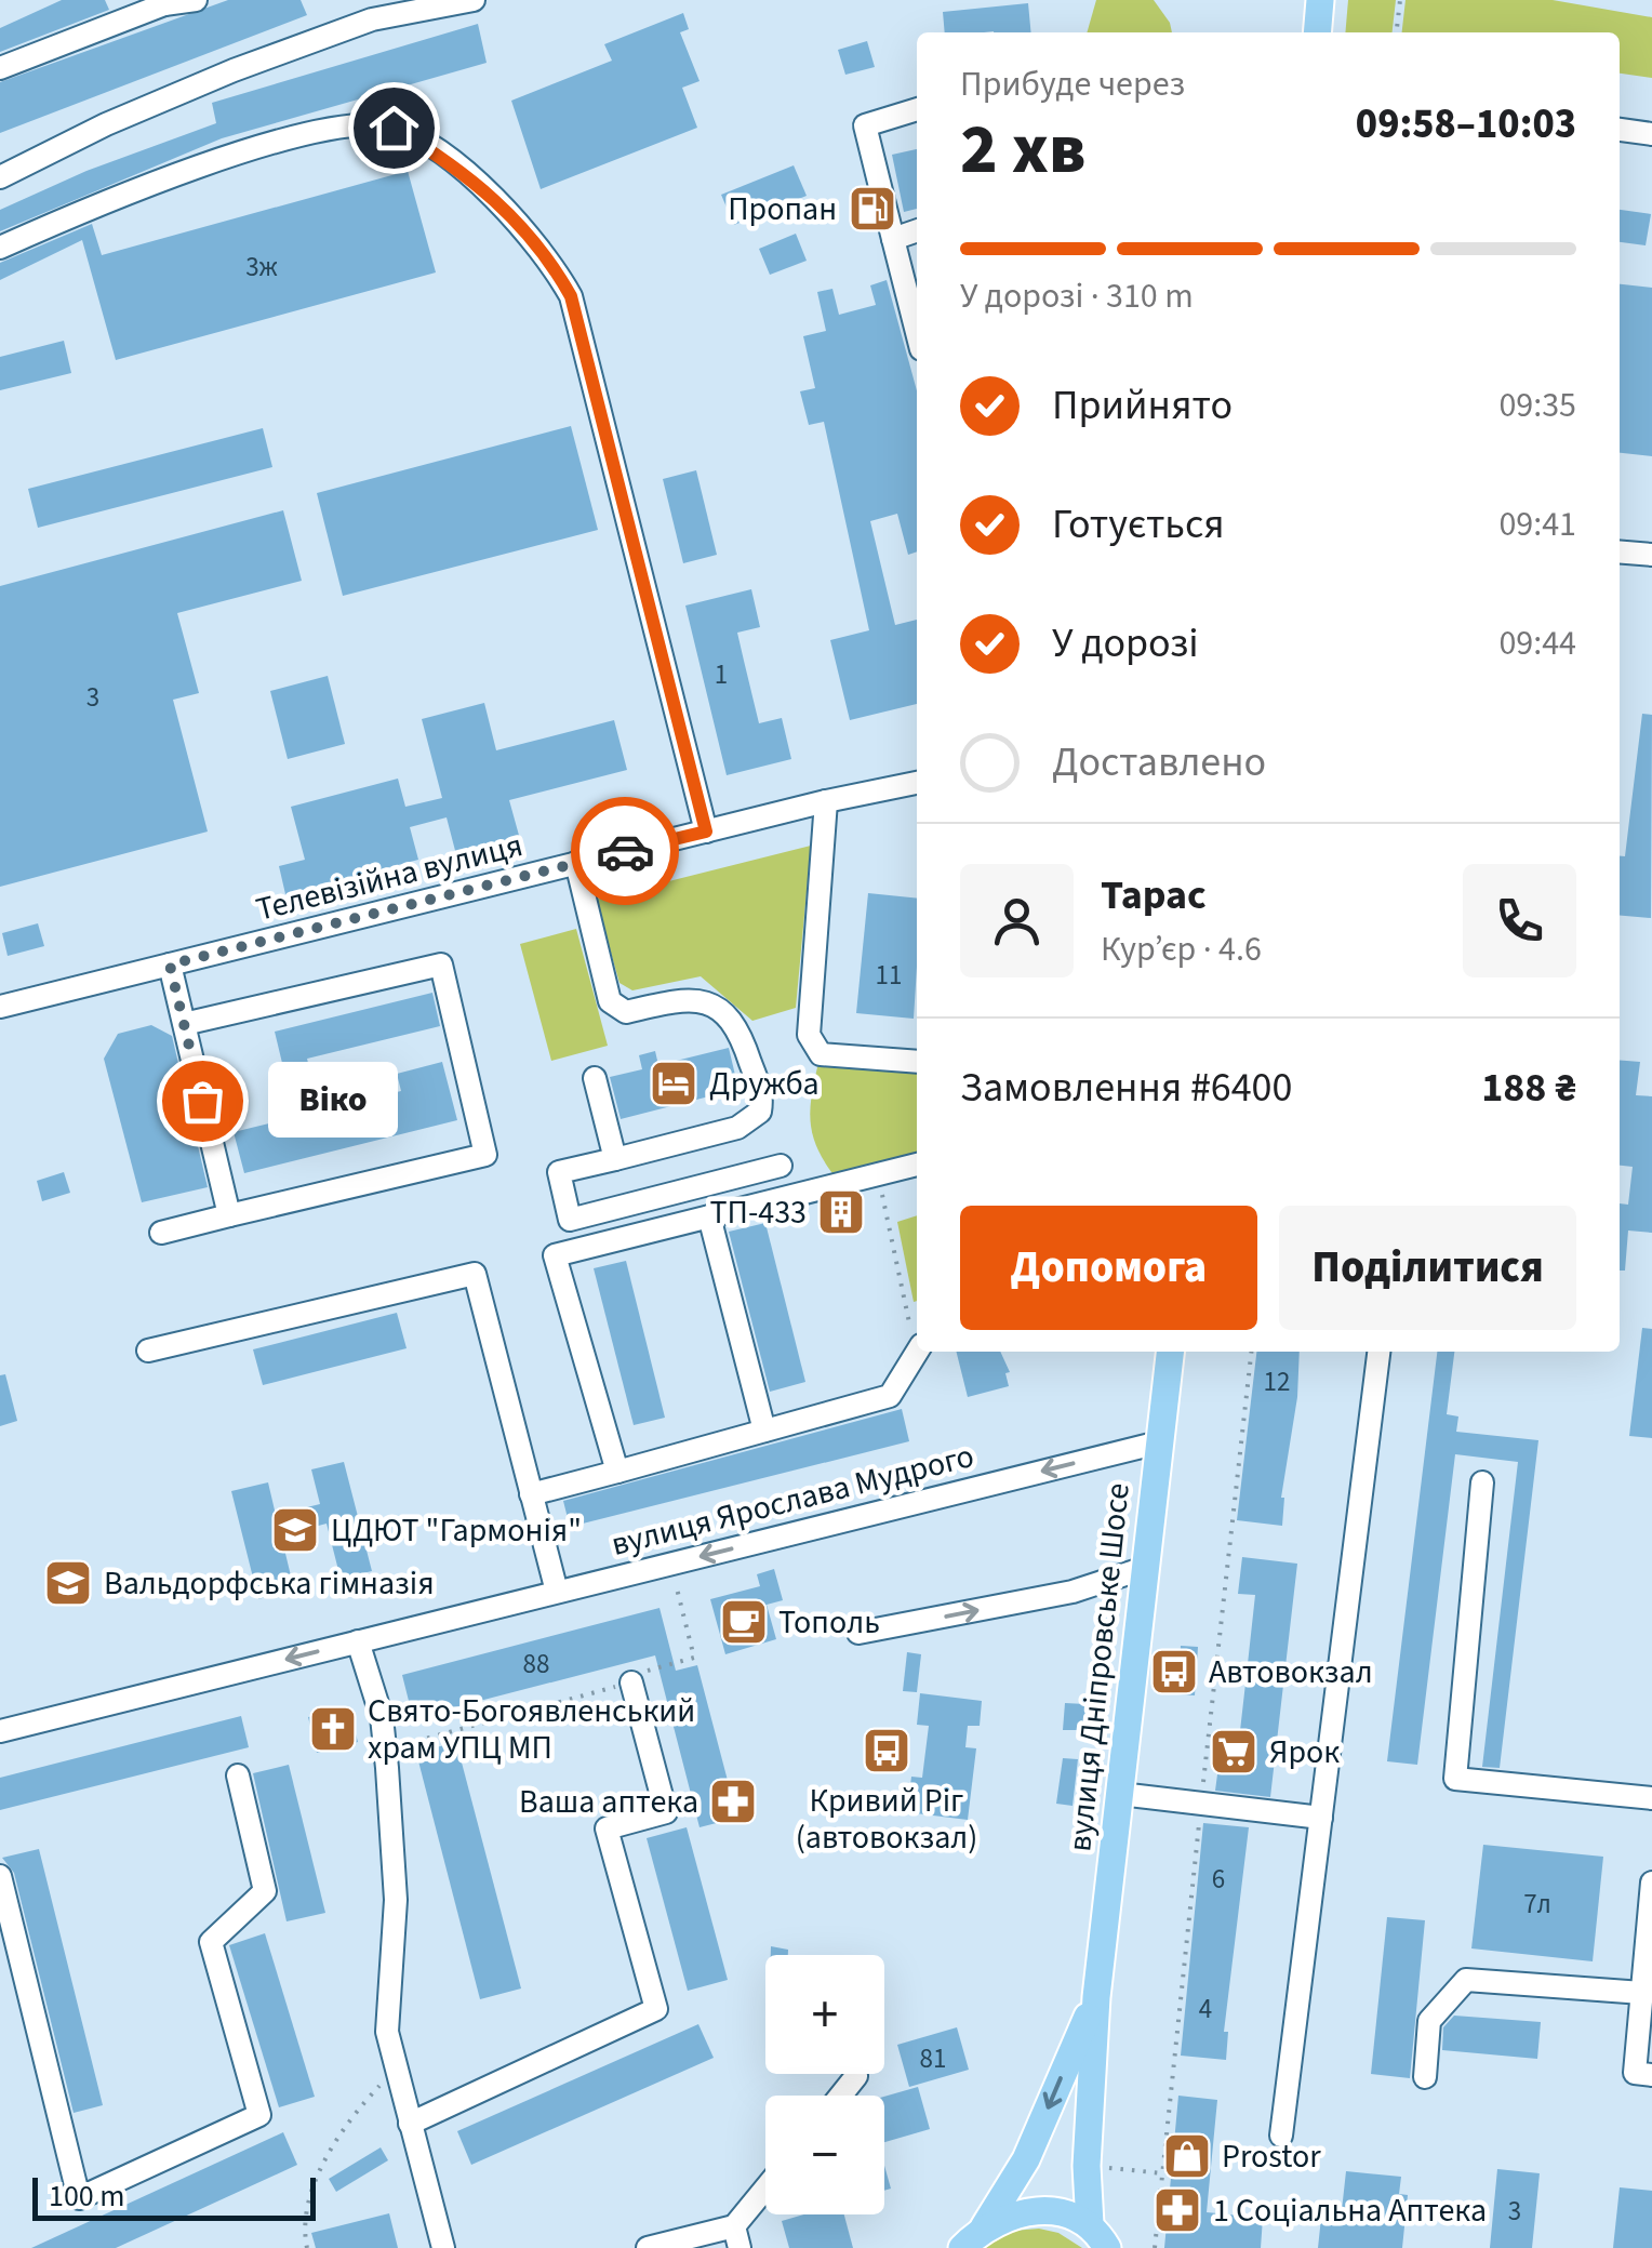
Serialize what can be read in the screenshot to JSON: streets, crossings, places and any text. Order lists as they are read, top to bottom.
{
  "streets": {
    "main road": ["вулиця Дніпровське Шосе"],
    "street": ["Телевізійна вулиця", "вулиця Ярослава Мудрого"]
  },
  "crossings": [
    ["вулиця Ярослава Мудрого", "вулиця Дніпровське Шосе"]
  ],
  "places": {
    "fuel station": ["Пропан"],
    "hotel": ["Дружба"],
    "other": ["Віко"],
    "building": ["ТП-433"],
    "school or university": ["ЦДЮТ \"Гармонія\"", "Вальдорфська гімназія"],
    "cafe": ["Тополь"],
    "bus stop": ["Автовокзал", "Кривий Ріг (автовокзал)"],
    "church": ["Свято-Богоявленський храм УПЦ МП"],
    "supermarket": ["Ярок"],
    "pharmacy": ["Ваша аптека", "1 Соціальна Аптека"],
    "shop": ["Prostor"]
  },
  "house_numbers": [
    "3ж",
    "1",
    "3",
    "11",
    "12",
    "88",
    "6",
    "7л",
    "4",
    "81",
    "3"
  ],
  "scale_bar": "100 m",
  "page": {
    "heading": ["2 хв", "Прибуде через", "09:58–10:03"],
    "panel": [
      "Тарас",
      "Кур’єр · 4.6",
      "Замовлення #6400",
      "188 ₴"
    ],
    "bar": "У дорозі · 310 m",
    "list": [
      ["Прийнято", "09:35"],
      ["Готується", "09:41"],
      ["У дорозі", "09:44"],
      "Доставлено"
    ],
    "bubble": "Віко",
    "buttons": ["Допомога", "Поділитися"],
    "map_buttons": ["+", "−"],
    "scale": "100 m"
  }
}
